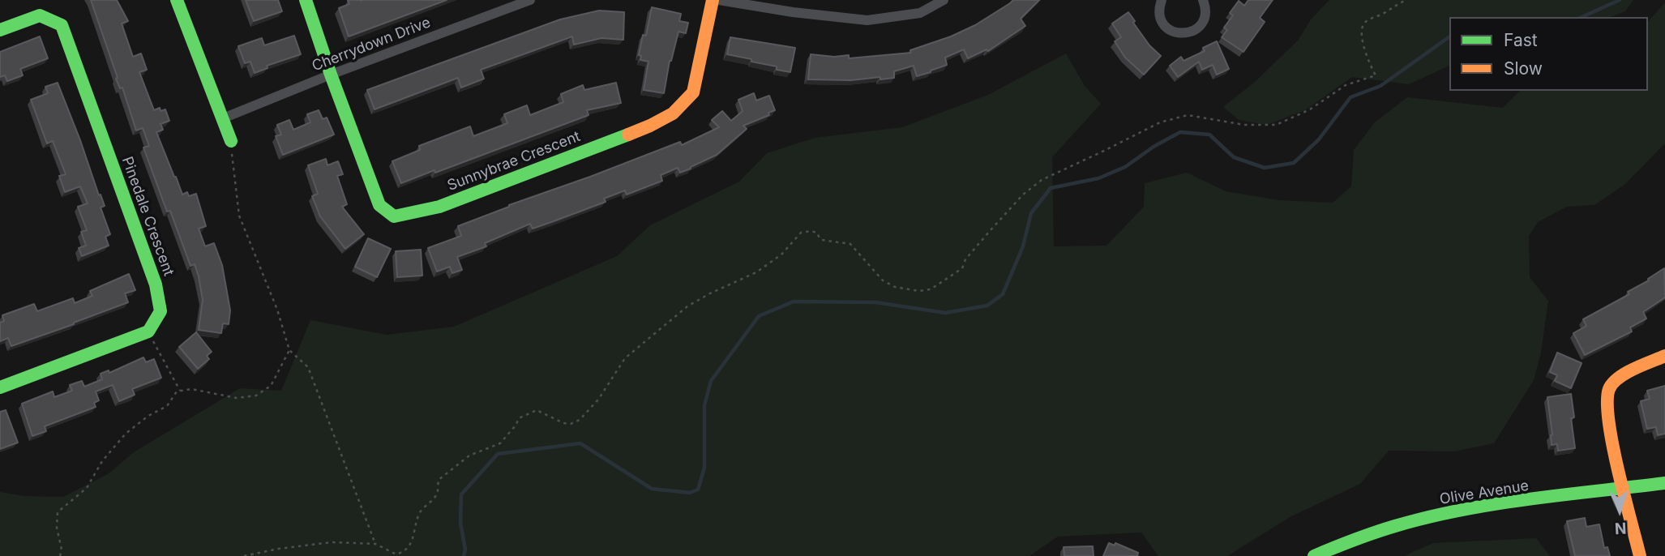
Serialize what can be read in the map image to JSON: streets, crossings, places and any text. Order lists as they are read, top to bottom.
{
  "streets": {
    "street": [
      "Cherrydown Drive",
      "Sunnybrae Crescent",
      "Pinedale Crescent",
      "Olive Avenue"
    ]
  },
  "crossings": [
    ["Cherrydown Drive", "Sunnybrae Crescent"]
  ],
  "legend": ["Fast", "Slow"],
  "north": "bottom"
}
